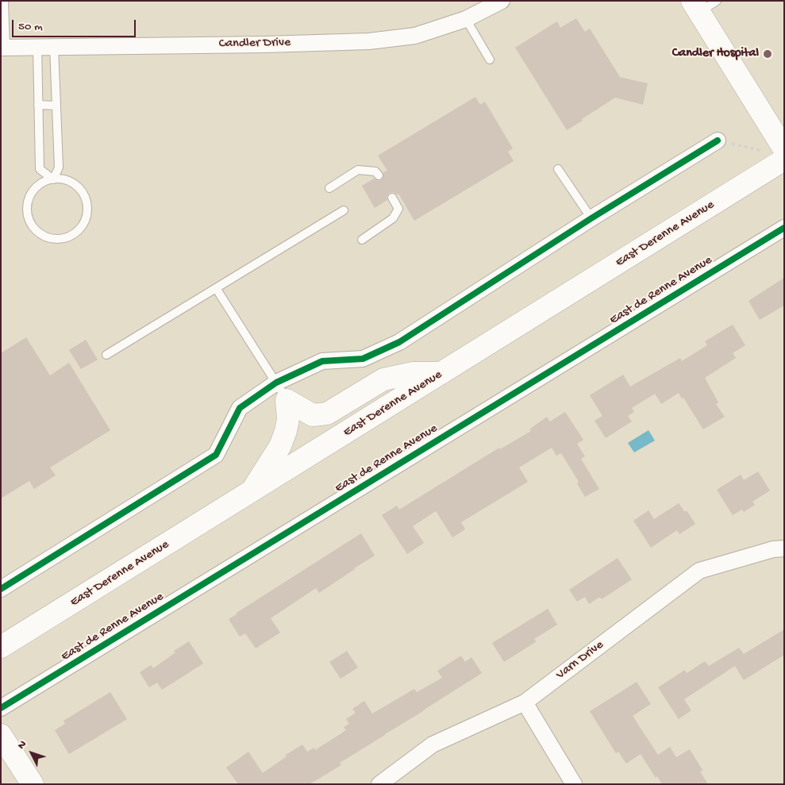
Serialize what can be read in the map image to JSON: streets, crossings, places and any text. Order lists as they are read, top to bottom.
{
  "streets": {
    "main road": ["East Derenne Avenue"],
    "street": ["Candler Drive", "East de Renne Avenue", "Varn Drive"]
  },
  "places": ["Candler Hospital"],
  "scale_bar": "50 m",
  "north": "top left"
}
